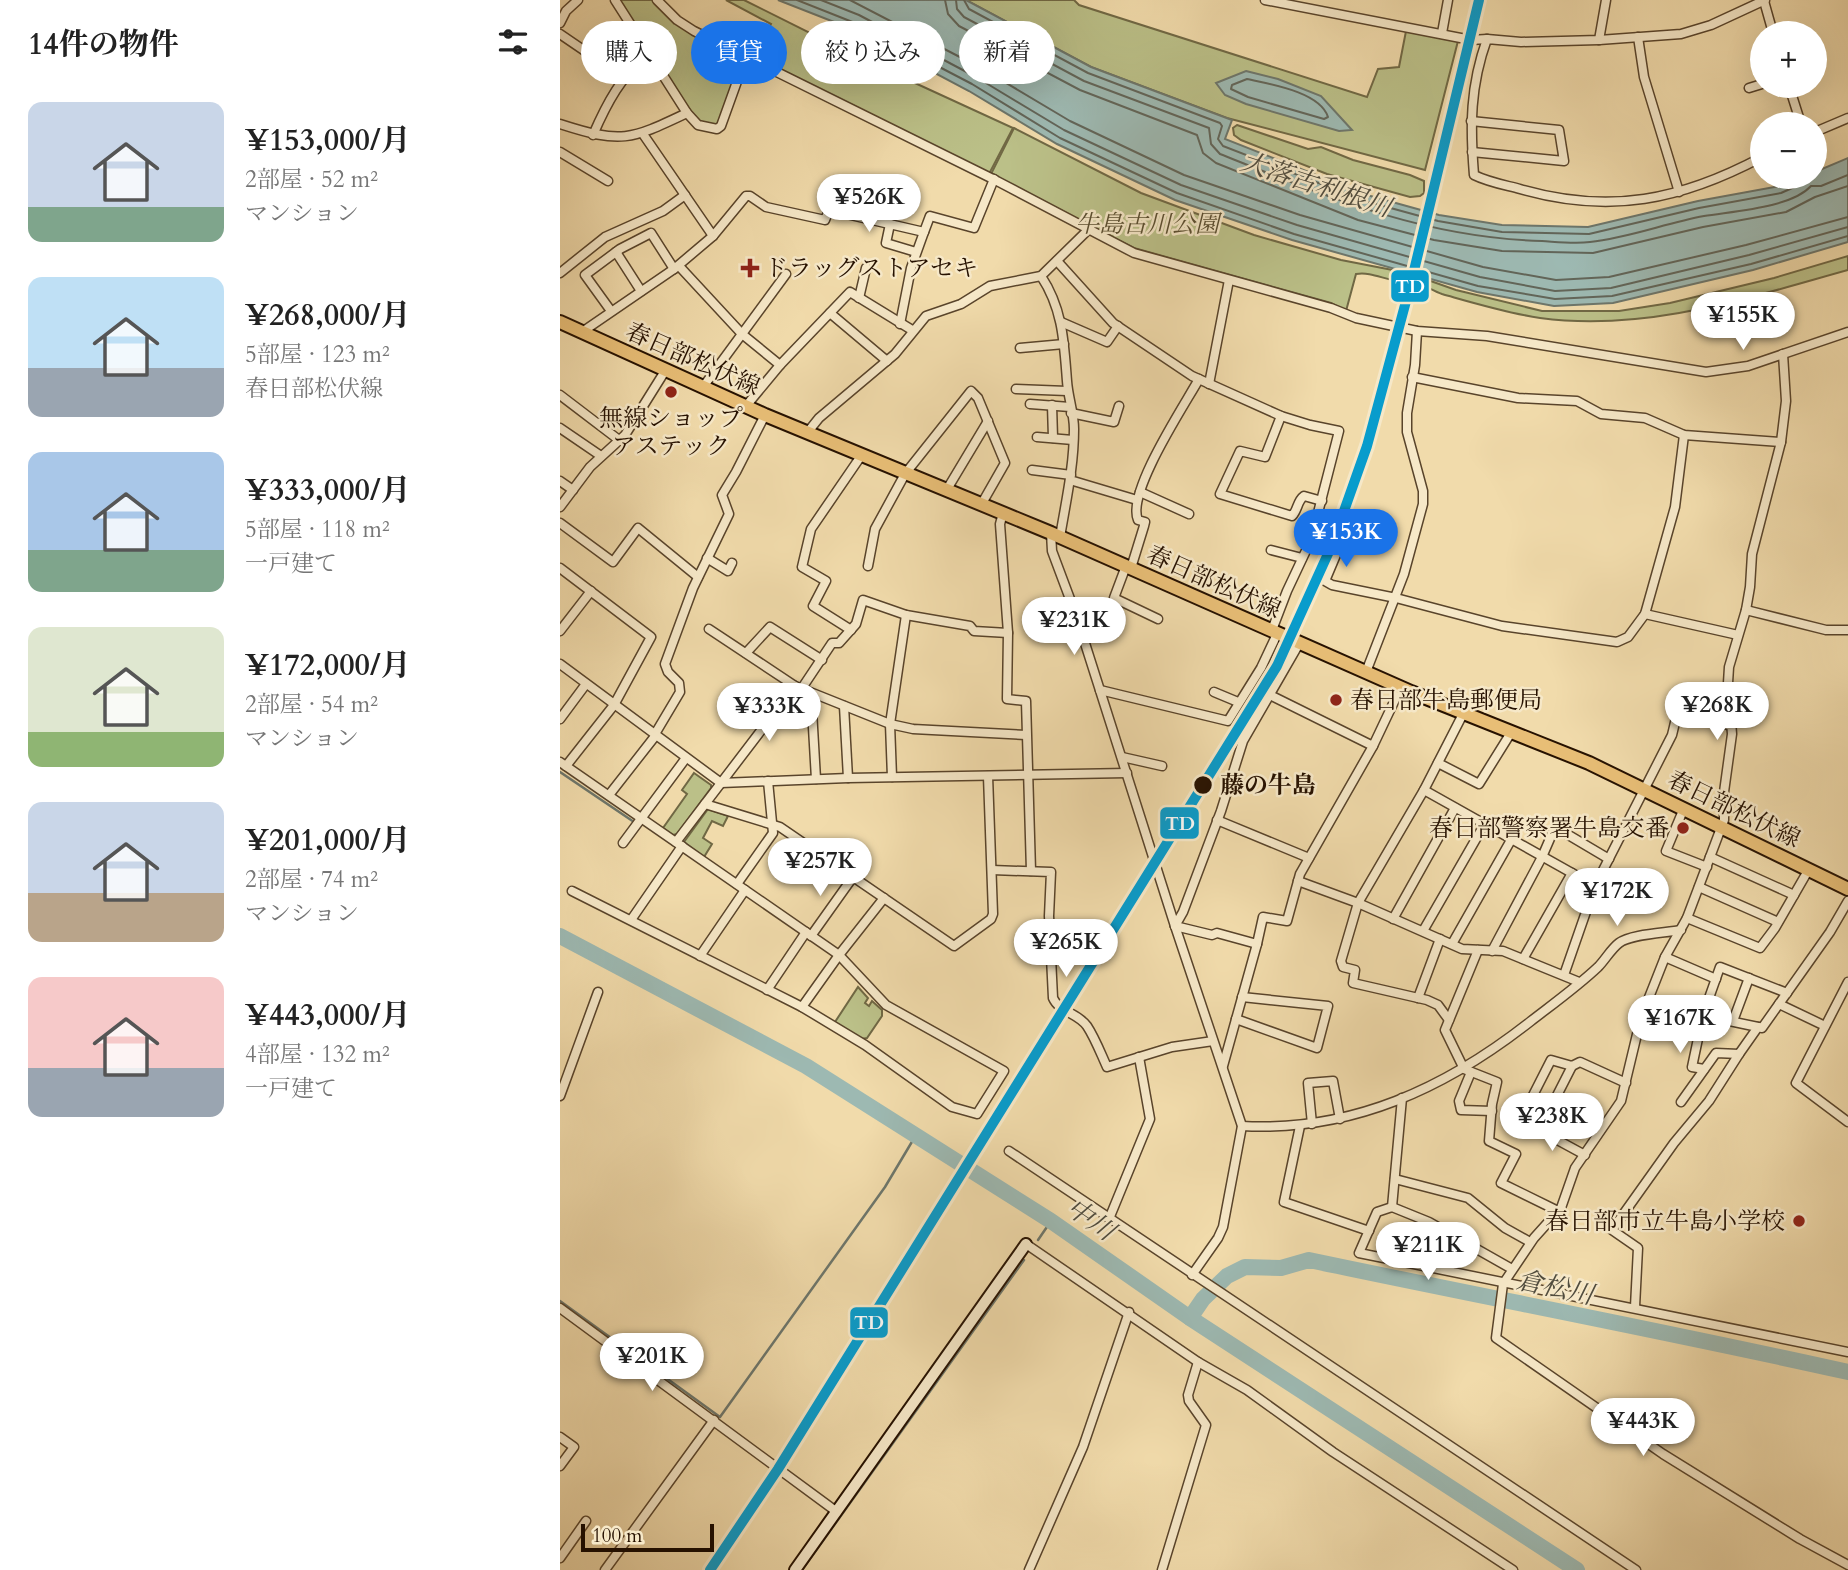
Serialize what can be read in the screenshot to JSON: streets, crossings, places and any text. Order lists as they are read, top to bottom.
{
  "streets": {
    "main road": ["春日部松伏線"]
  },
  "water": ["大落古利根川", "中川", "倉松川"],
  "parks": ["牛島古川公園"],
  "places": {
    "health": ["ドラッグストアセキ"],
    "other": [
      "無線ショップ アステック",
      "春日部牛島郵便局",
      "藤の牛島",
      "春日部警察署牛島交番",
      "春日部市立牛島小学校"
    ]
  },
  "lines": ["transit line TD"],
  "scale_bar": "100 m",
  "page": {
    "heading": "14件の物件",
    "map_buttons": ["+", "−"],
    "chip": [
      "購入",
      "賃貸",
      "絞り込み",
      "新着"
    ],
    "list": [
      {
        "name": "¥153,000/月",
        "note": "2部屋 · 52 m² · マンション"
      },
      {
        "name": "¥268,000/月",
        "note": "5部屋 · 123 m² · 春日部松伏線"
      },
      {
        "name": "¥333,000/月",
        "note": "5部屋 · 118 m² · 一戸建て"
      },
      {
        "name": "¥172,000/月",
        "note": "2部屋 · 54 m² · マンション"
      },
      {
        "name": "¥201,000/月",
        "note": "2部屋 · 74 m² · マンション"
      },
      {
        "name": "¥443,000/月",
        "note": "4部屋 · 132 m² · 一戸建て"
      }
    ],
    "price": [
      "¥526K",
      "¥155K",
      "¥153K",
      "¥231K",
      "¥268K",
      "¥333K",
      "¥257K",
      "¥172K",
      "¥265K",
      "¥167K",
      "¥238K",
      "¥211K",
      "¥201K",
      "¥443K"
    ],
    "scale": "100 m"
  }
}
